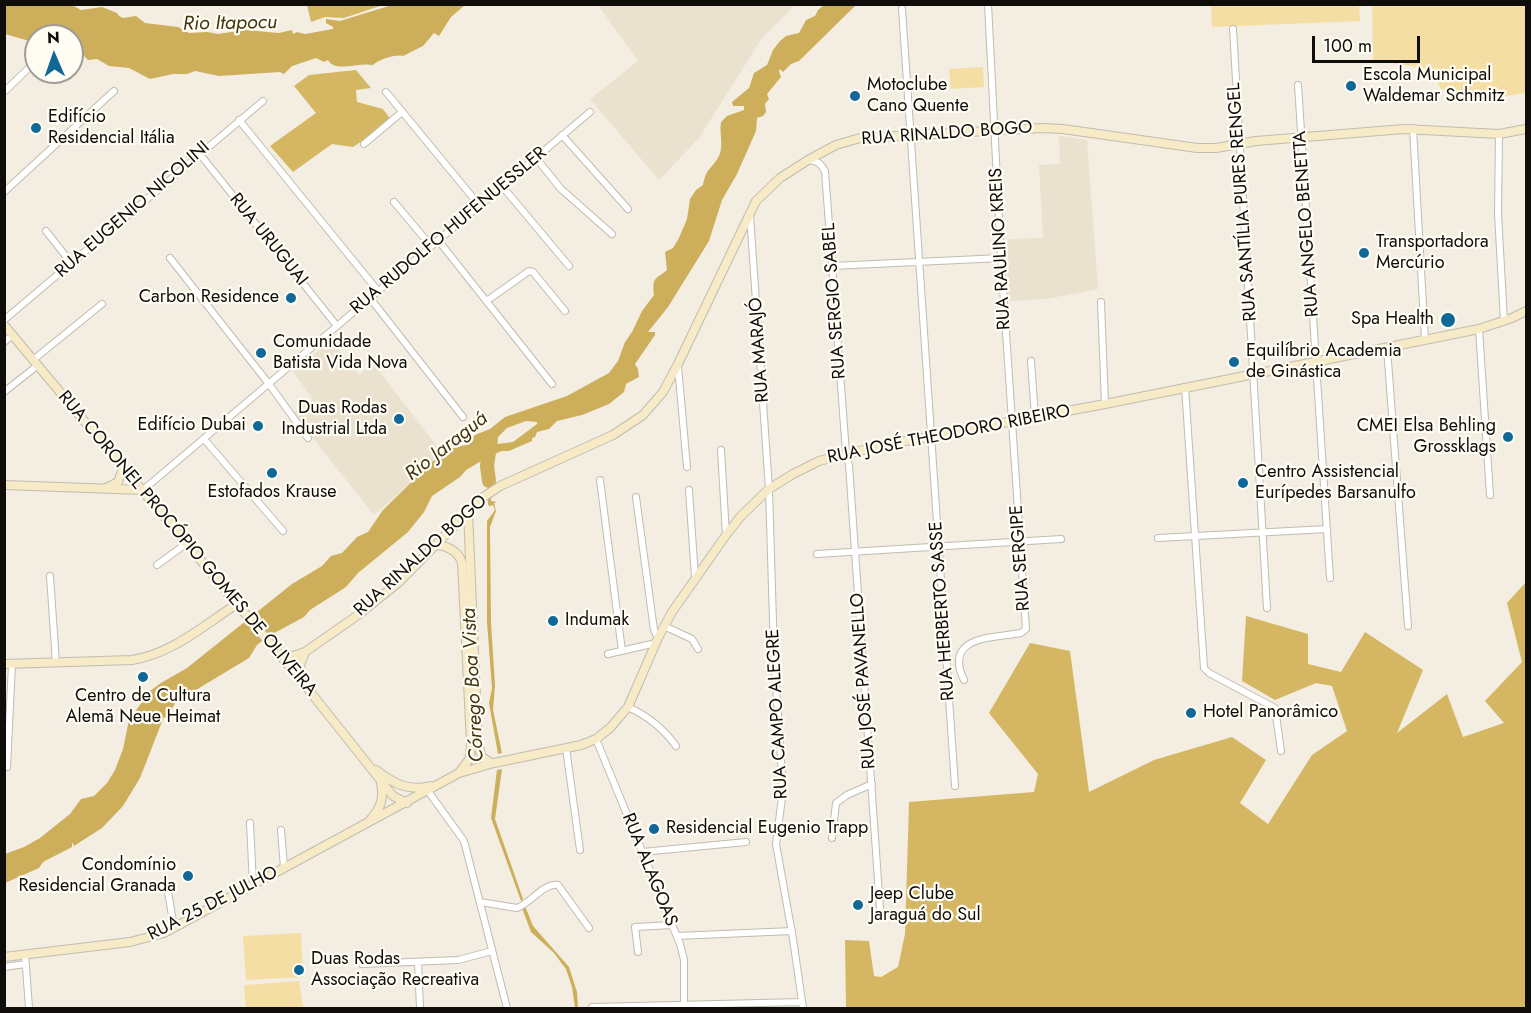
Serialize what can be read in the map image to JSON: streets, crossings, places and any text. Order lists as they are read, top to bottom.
{
  "streets": {
    "main road": [
      "RUA RINALDO BOGO",
      "RUA JOSÉ THEODORO RIBEIRO",
      "RUA CORONEL PROCÓPIO GOMES DE OLIVEIRA",
      "RUA 25 DE JULHO"
    ],
    "street": [
      "RUA SANTÍLIA PURES RENGEL",
      "RUA EUGENIO NICOLINI",
      "RUA ANGELO BENETTA",
      "RUA RUDOLFO HUFENUESSLER",
      "RUA URUGUAI",
      "RUA RAULINO KREIS",
      "RUA SERGIO SABEL",
      "RUA MARAJÓ",
      "RUA SERGIPE",
      "RUA HERBERTO SASSE",
      "RUA JOSÉ PAVANELLO",
      "RUA CAMPO ALEGRE",
      "RUA ALAGOAS"
    ]
  },
  "crossings": [
    ["RUA RINALDO BOGO", "RUA SANTÍLIA PURES RENGEL"],
    ["RUA RINALDO BOGO", "RUA ANGELO BENETTA"],
    ["RUA RINALDO BOGO", "RUA RAULINO KREIS"],
    ["RUA RINALDO BOGO", "RUA SERGIO SABEL"],
    ["RUA RINALDO BOGO", "RUA MARAJÓ"],
    ["RUA RINALDO BOGO", "RUA CORONEL PROCÓPIO GOMES DE OLIVEIRA"],
    ["RUA RINALDO BOGO", "RUA HERBERTO SASSE"],
    ["RUA SANTÍLIA PURES RENGEL", "RUA JOSÉ THEODORO RIBEIRO"],
    ["RUA EUGENIO NICOLINI", "RUA URUGUAI"],
    ["RUA ANGELO BENETTA", "RUA JOSÉ THEODORO RIBEIRO"],
    ["RUA RUDOLFO HUFENUESSLER", "RUA URUGUAI"],
    ["RUA RUDOLFO HUFENUESSLER", "RUA CORONEL PROCÓPIO GOMES DE OLIVEIRA"],
    ["RUA RAULINO KREIS", "RUA JOSÉ THEODORO RIBEIRO"],
    ["RUA RAULINO KREIS", "RUA SERGIPE"],
    ["RUA SERGIO SABEL", "RUA JOSÉ THEODORO RIBEIRO"],
    ["RUA SERGIO SABEL", "RUA JOSÉ PAVANELLO"],
    ["RUA MARAJÓ", "RUA JOSÉ THEODORO RIBEIRO"],
    ["RUA MARAJÓ", "RUA CAMPO ALEGRE"],
    ["RUA JOSÉ THEODORO RIBEIRO", "RUA CORONEL PROCÓPIO GOMES DE OLIVEIRA"],
    ["RUA JOSÉ THEODORO RIBEIRO", "RUA SERGIPE"],
    ["RUA JOSÉ THEODORO RIBEIRO", "RUA HERBERTO SASSE"],
    ["RUA JOSÉ THEODORO RIBEIRO", "RUA JOSÉ PAVANELLO"],
    ["RUA JOSÉ THEODORO RIBEIRO", "RUA CAMPO ALEGRE"],
    ["RUA JOSÉ THEODORO RIBEIRO", "RUA ALAGOAS"],
    ["RUA JOSÉ THEODORO RIBEIRO", "RUA 25 DE JULHO"],
    ["RUA CORONEL PROCÓPIO GOMES DE OLIVEIRA", "RUA 25 DE JULHO"]
  ],
  "water": ["Rio Itapocu", "Rio Jaraguá", "Córrego Boa Vista"],
  "places": [
    "Escola Municipal Waldemar Schmitz",
    "Motoclube Cano Quente",
    "Edifício Residencial Itália",
    "Transportadora Mercúrio",
    "Carbon Residence",
    "Spa Health",
    "Comunidade Batista Vida Nova",
    "Equilíbrio Academia de Ginástica",
    "Duas Rodas Industrial Ltda",
    "Edifício Dubai",
    "CMEI Elsa Behling Grossklags",
    "Estofados Krause",
    "Centro Assistencial Eurípedes Barsanulfo",
    "Indumak",
    "Centro de Cultura Alemã Neue Heimat",
    "Hotel Panorâmico",
    "Residencial Eugenio Trapp",
    "Condomínio Residencial Granada",
    "Jeep Clube Jaraguá do Sul",
    "Duas Rodas Associação Recreativa"
  ],
  "scale_bar": "100 m",
  "north": "top"
}
